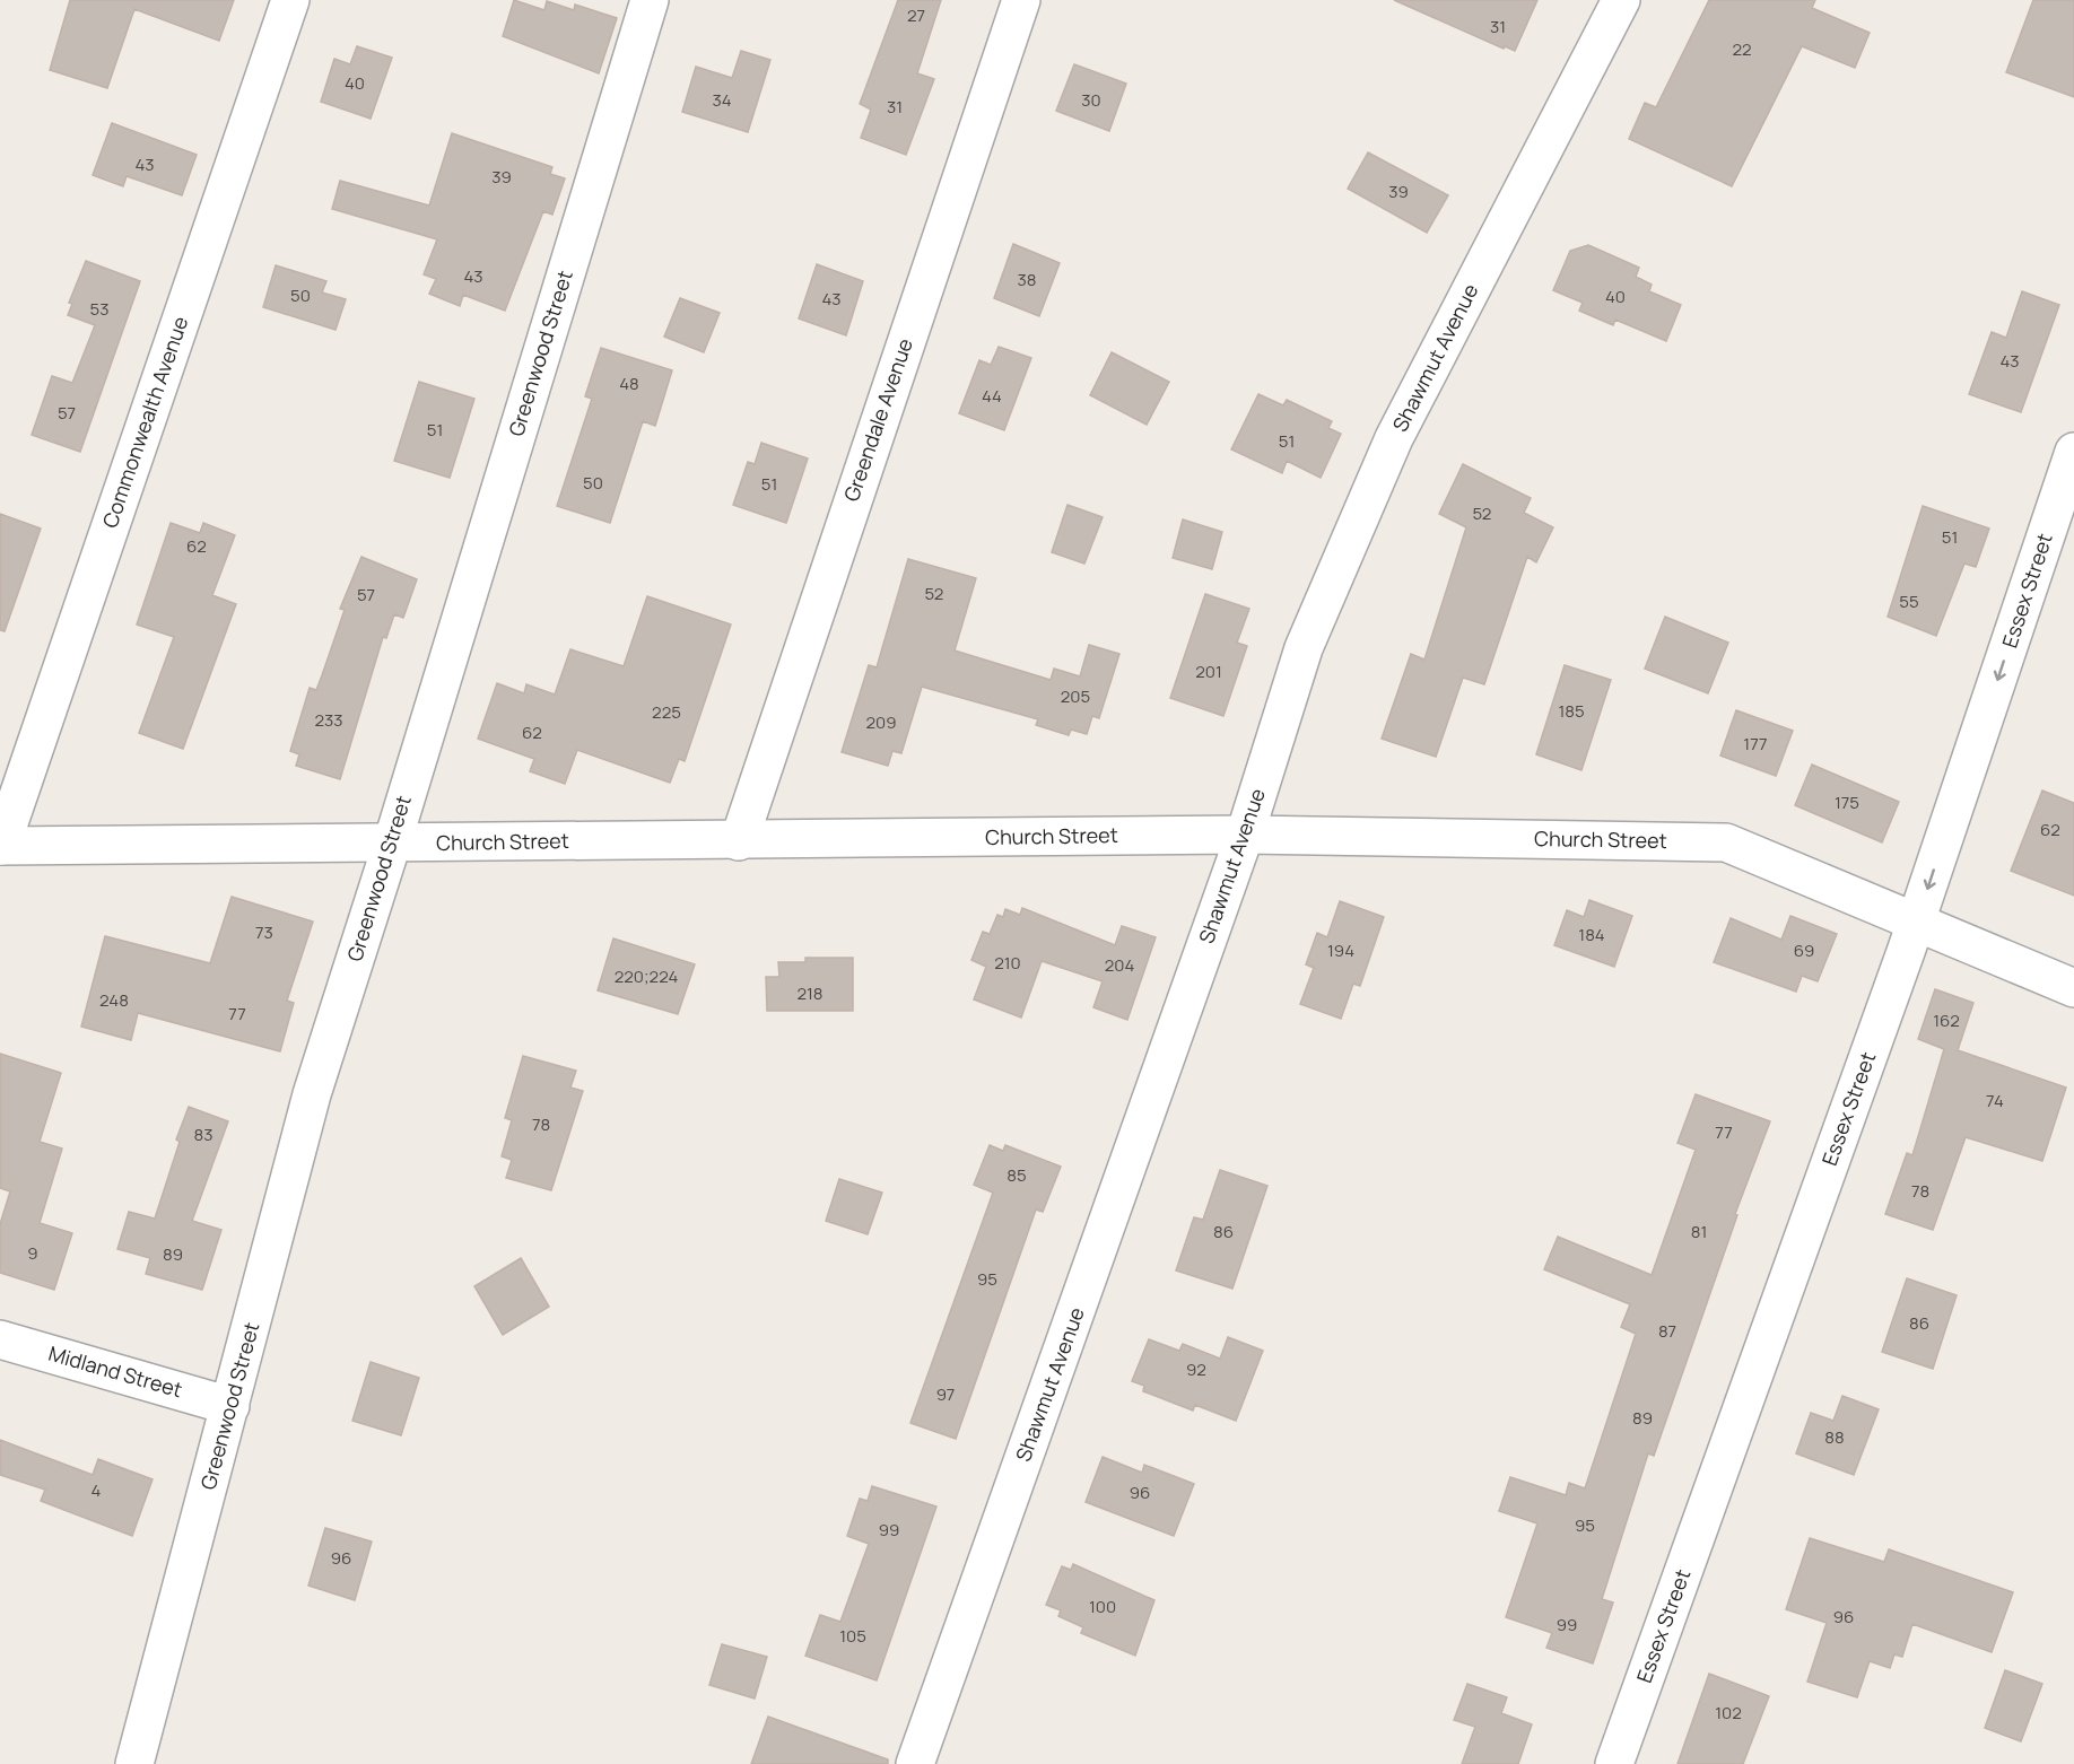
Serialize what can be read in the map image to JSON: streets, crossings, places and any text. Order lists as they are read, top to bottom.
{
  "streets": {
    "street": [
      "Greenwood Street",
      "Shawmut Avenue",
      "Greendale Avenue",
      "Commonwealth Avenue",
      "Essex Street",
      "Church Street",
      "Midland Street"
    ]
  },
  "crossings": [
    ["Greenwood Street", "Church Street"],
    ["Greenwood Street", "Midland Street"],
    ["Shawmut Avenue", "Church Street"],
    ["Greendale Avenue", "Church Street"],
    ["Commonwealth Avenue", "Church Street"],
    ["Essex Street", "Church Street"]
  ],
  "one_way": ["Essex Street"],
  "house_numbers": [
    "27",
    "31",
    "22",
    "40",
    "34",
    "30",
    "31",
    "43",
    "39",
    "39",
    "43",
    "38",
    "50",
    "40",
    "43",
    "53",
    "43",
    "48",
    "44",
    "57",
    "51",
    "51",
    "50",
    "51",
    "52",
    "51",
    "62",
    "52",
    "57",
    "55",
    "201",
    "205",
    "185",
    "225",
    "233",
    "209",
    "62",
    "177",
    "175",
    "62",
    "73",
    "184",
    "194",
    "69",
    "210",
    "204",
    "220;224",
    "218",
    "248",
    "77",
    "162",
    "74",
    "78",
    "77",
    "83",
    "85",
    "78",
    "86",
    "81",
    "9",
    "89",
    "95",
    "86",
    "87",
    "92",
    "97",
    "89",
    "88",
    "4",
    "96",
    "95",
    "99",
    "96",
    "100",
    "96",
    "99",
    "105",
    "102"
  ]
}
